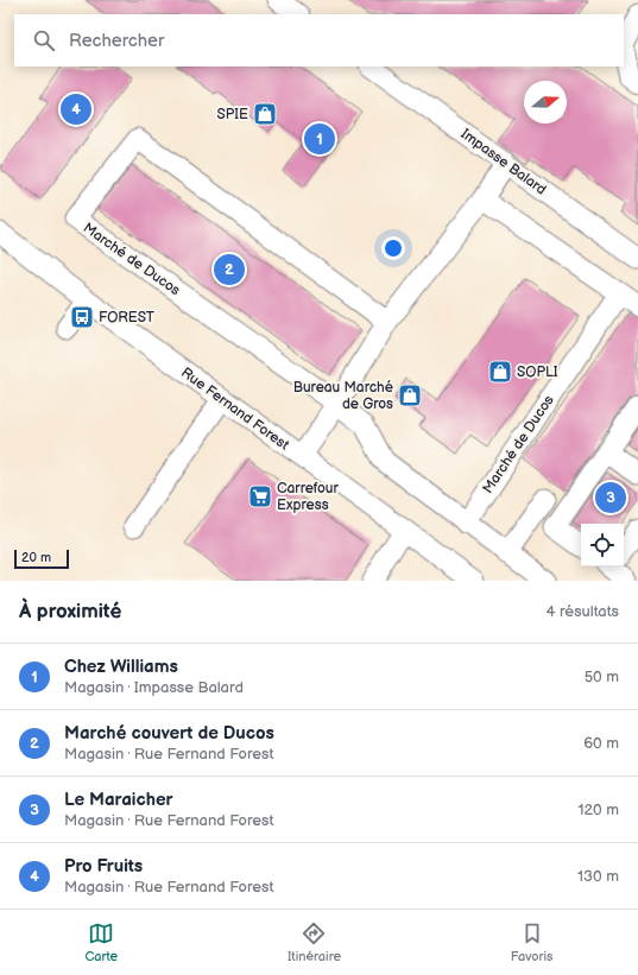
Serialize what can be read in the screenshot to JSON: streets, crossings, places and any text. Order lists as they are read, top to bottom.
{
  "streets": {
    "street": ["Impasse Balard", "Marché de Ducos", "Rue Fernand Forest"]
  },
  "places": {
    "shop": ["SPIE", "SOPLI", "Bureau Marché de Gros"],
    "bus stop": ["FOREST"],
    "supermarket": ["Carrefour Express"]
  },
  "scale_bar": "20 m",
  "north": "right",
  "page": {
    "search": "Rechercher",
    "pins": [
      "4",
      "1",
      "2",
      "3"
    ],
    "scale": "20 m",
    "heading": ["À proximité", "4 résultats"],
    "list": [
      {
        "mark": "1",
        "name": "Chez Williams",
        "note": "Magasin · Impasse Balard",
        "value": "50 m"
      },
      {
        "mark": "2",
        "name": "Marché couvert de Ducos",
        "note": "Magasin · Rue Fernand Forest",
        "value": "60 m"
      },
      {
        "mark": "3",
        "name": "Le Maraicher",
        "note": "Magasin · Rue Fernand Forest",
        "value": "120 m"
      },
      {
        "mark": "4",
        "name": "Pro Fruits",
        "note": "Magasin · Rue Fernand Forest",
        "value": "130 m"
      }
    ],
    "nav": ["Carte", "Itinéraire", "Favoris"]
  }
}
